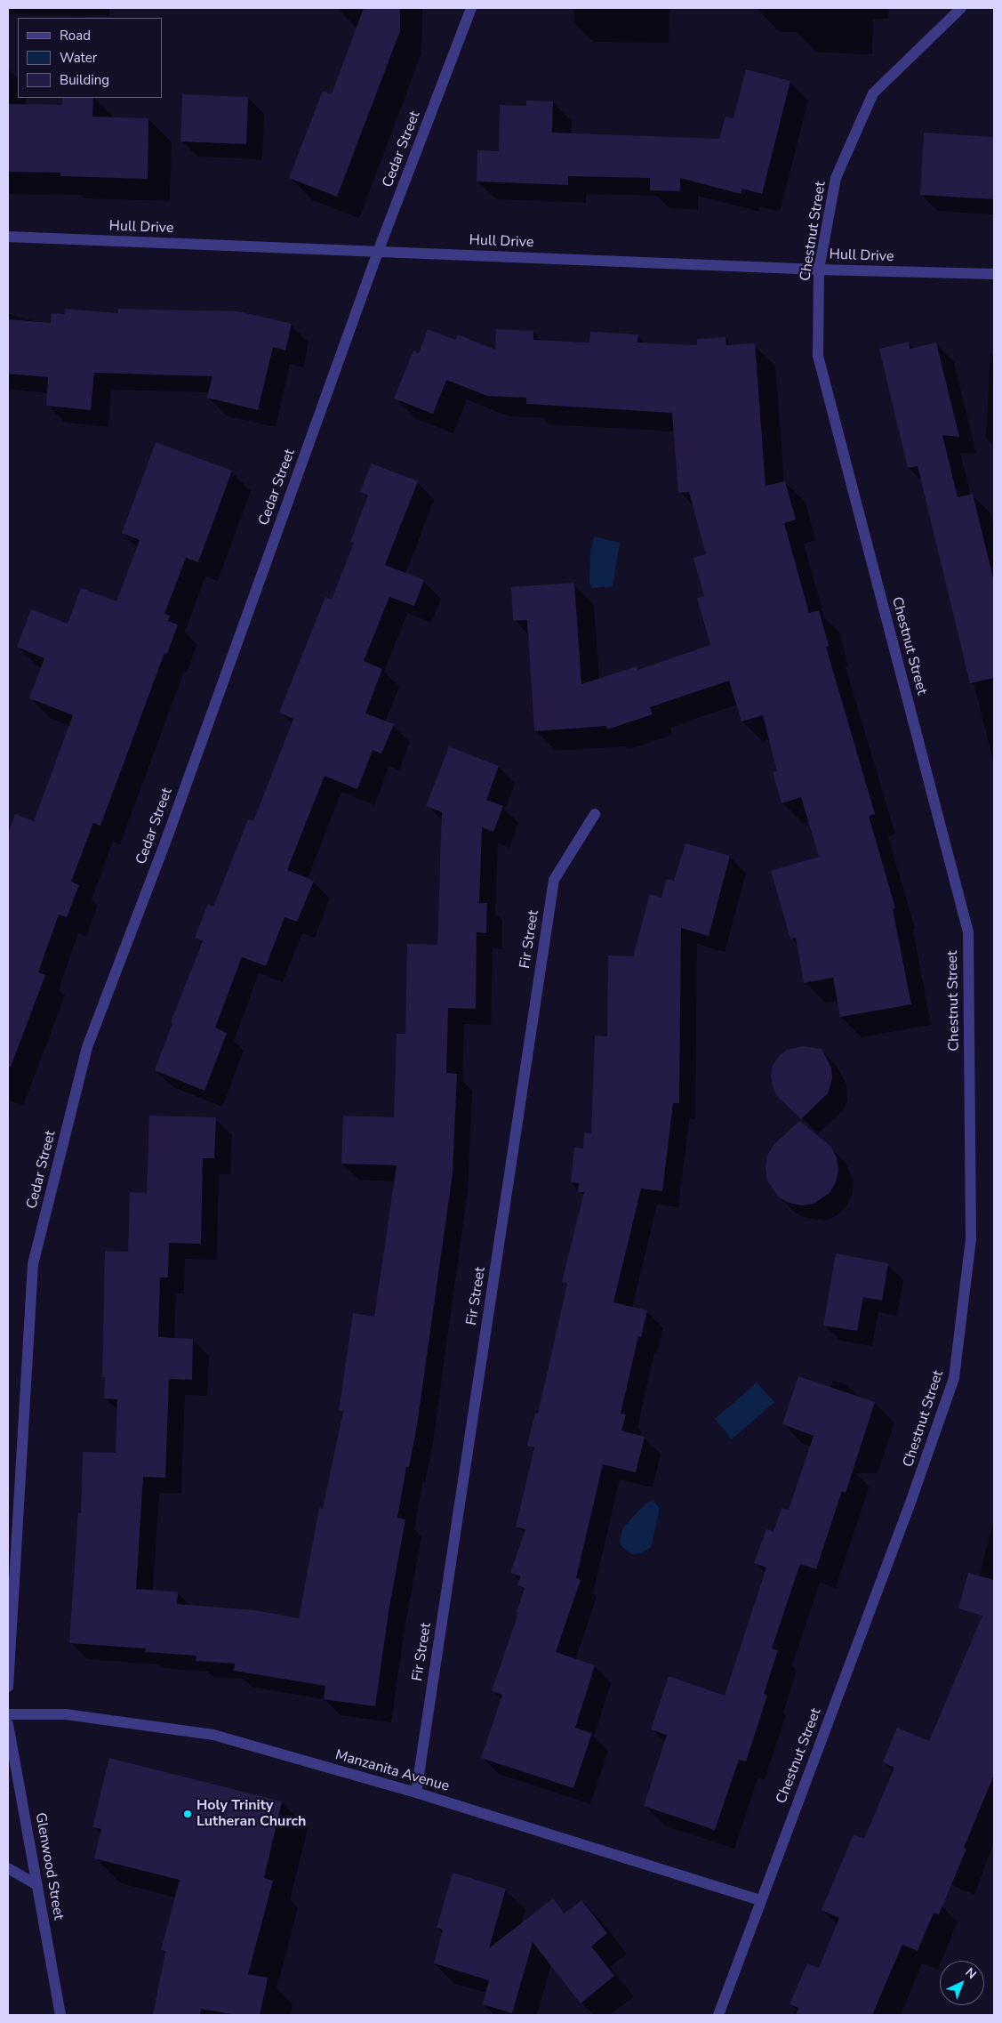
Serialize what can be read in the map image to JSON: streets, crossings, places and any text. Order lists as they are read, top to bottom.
{
  "streets": {
    "street": [
      "Cedar Street",
      "Hull Drive",
      "Chestnut Street",
      "Fir Street",
      "Manzanita Avenue",
      "Glenwood Street"
    ]
  },
  "crossings": [
    ["Cedar Street", "Hull Drive"],
    ["Hull Drive", "Chestnut Street"],
    ["Chestnut Street", "Manzanita Avenue"],
    ["Fir Street", "Manzanita Avenue"]
  ],
  "places": ["Holy Trinity Lutheran Church"],
  "legend": ["Road", "Water", "Building"],
  "north": "top right"
}
